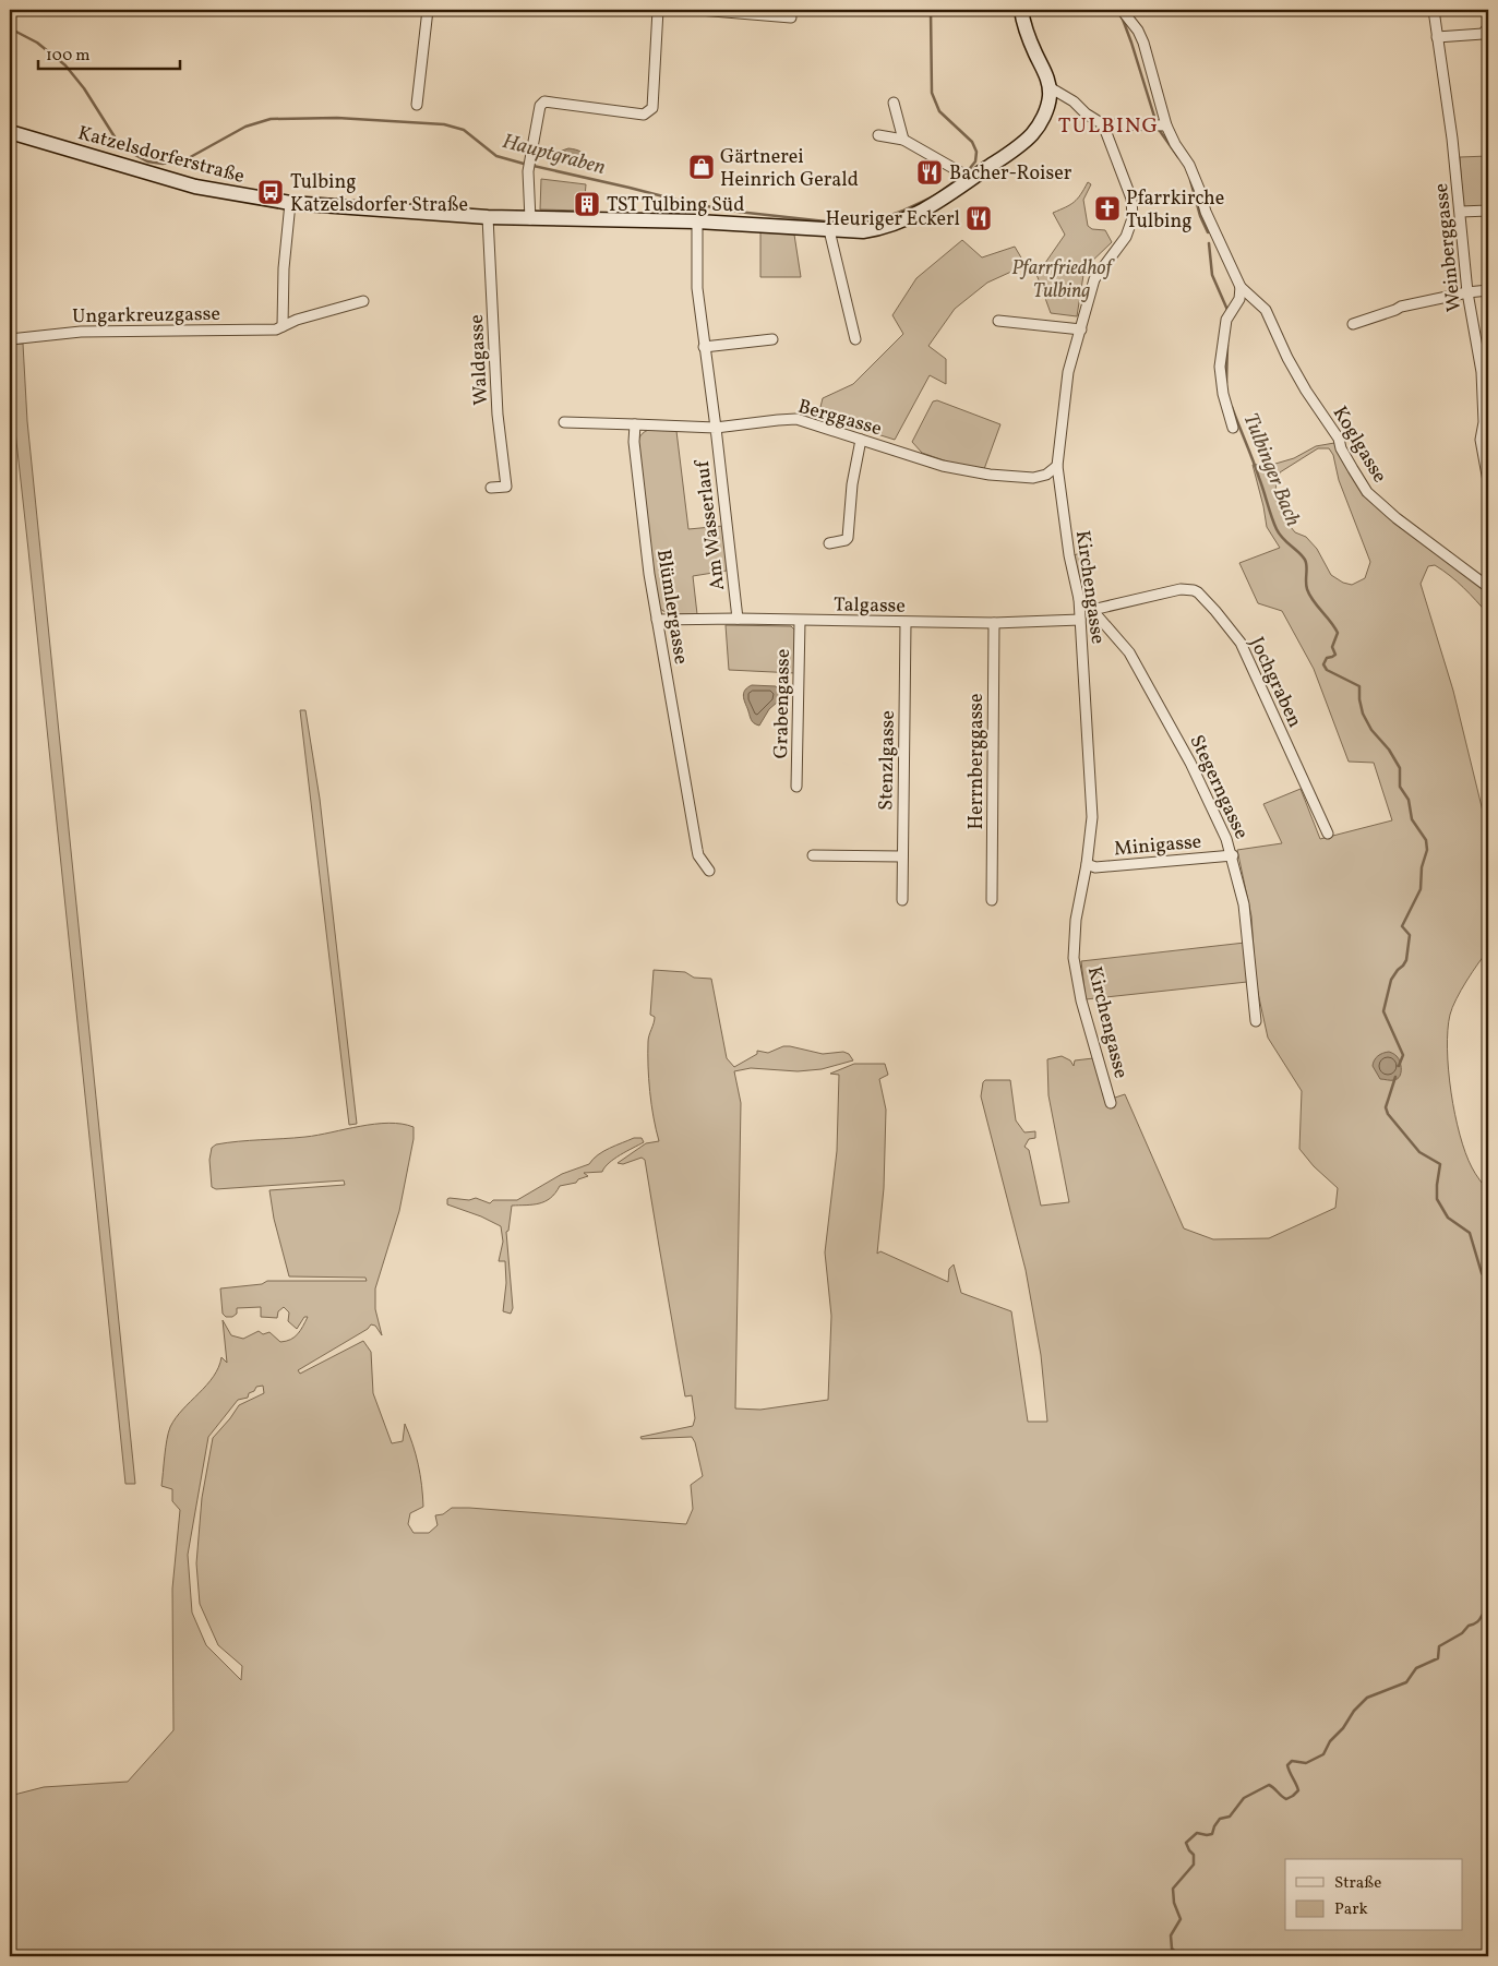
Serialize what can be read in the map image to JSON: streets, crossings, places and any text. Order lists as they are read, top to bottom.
{
  "streets": {
    "street": [
      "Katzelsdorferstraße",
      "Weinberggasse",
      "Ungarkreuzgasse",
      "Waldgasse",
      "Berggasse",
      "Koglgasse",
      "Am Wasserlauf",
      "Kirchengasse",
      "Talgasse",
      "Blümlergasse",
      "Jochgraben",
      "Grabengasse",
      "Stenzlgasse",
      "Herrnberggasse",
      "Stegerngasse",
      "Minigasse"
    ]
  },
  "crossings": [
    ["Katzelsdorferstraße", "Waldgasse"],
    ["Berggasse", "Am Wasserlauf"],
    ["Berggasse", "Kirchengasse"],
    ["Am Wasserlauf", "Talgasse"],
    ["Kirchengasse", "Talgasse"],
    ["Kirchengasse", "Stegerngasse"],
    ["Kirchengasse", "Minigasse"],
    ["Talgasse", "Blümlergasse"],
    ["Talgasse", "Grabengasse"],
    ["Talgasse", "Stenzlgasse"],
    ["Talgasse", "Herrnberggasse"],
    ["Jochgraben", "Stegerngasse"],
    ["Stegerngasse", "Minigasse"]
  ],
  "districts": ["TULBING"],
  "water": ["Hauptgraben", "Tulbinger Bach"],
  "parks": ["Pfarrfriedhof Tulbing"],
  "places": {
    "shop": ["Gärtnerei Heinrich Gerald"],
    "restaurant": ["Bacher-Roiser", "Heuriger Eckerl"],
    "bus stop": ["Tulbing Katzelsdorfer Straße"],
    "building": ["TST Tulbing Süd"],
    "church": ["Pfarrkirche Tulbing"]
  },
  "legend": ["Straße", "Park"],
  "scale_bar": "100 m"
}
